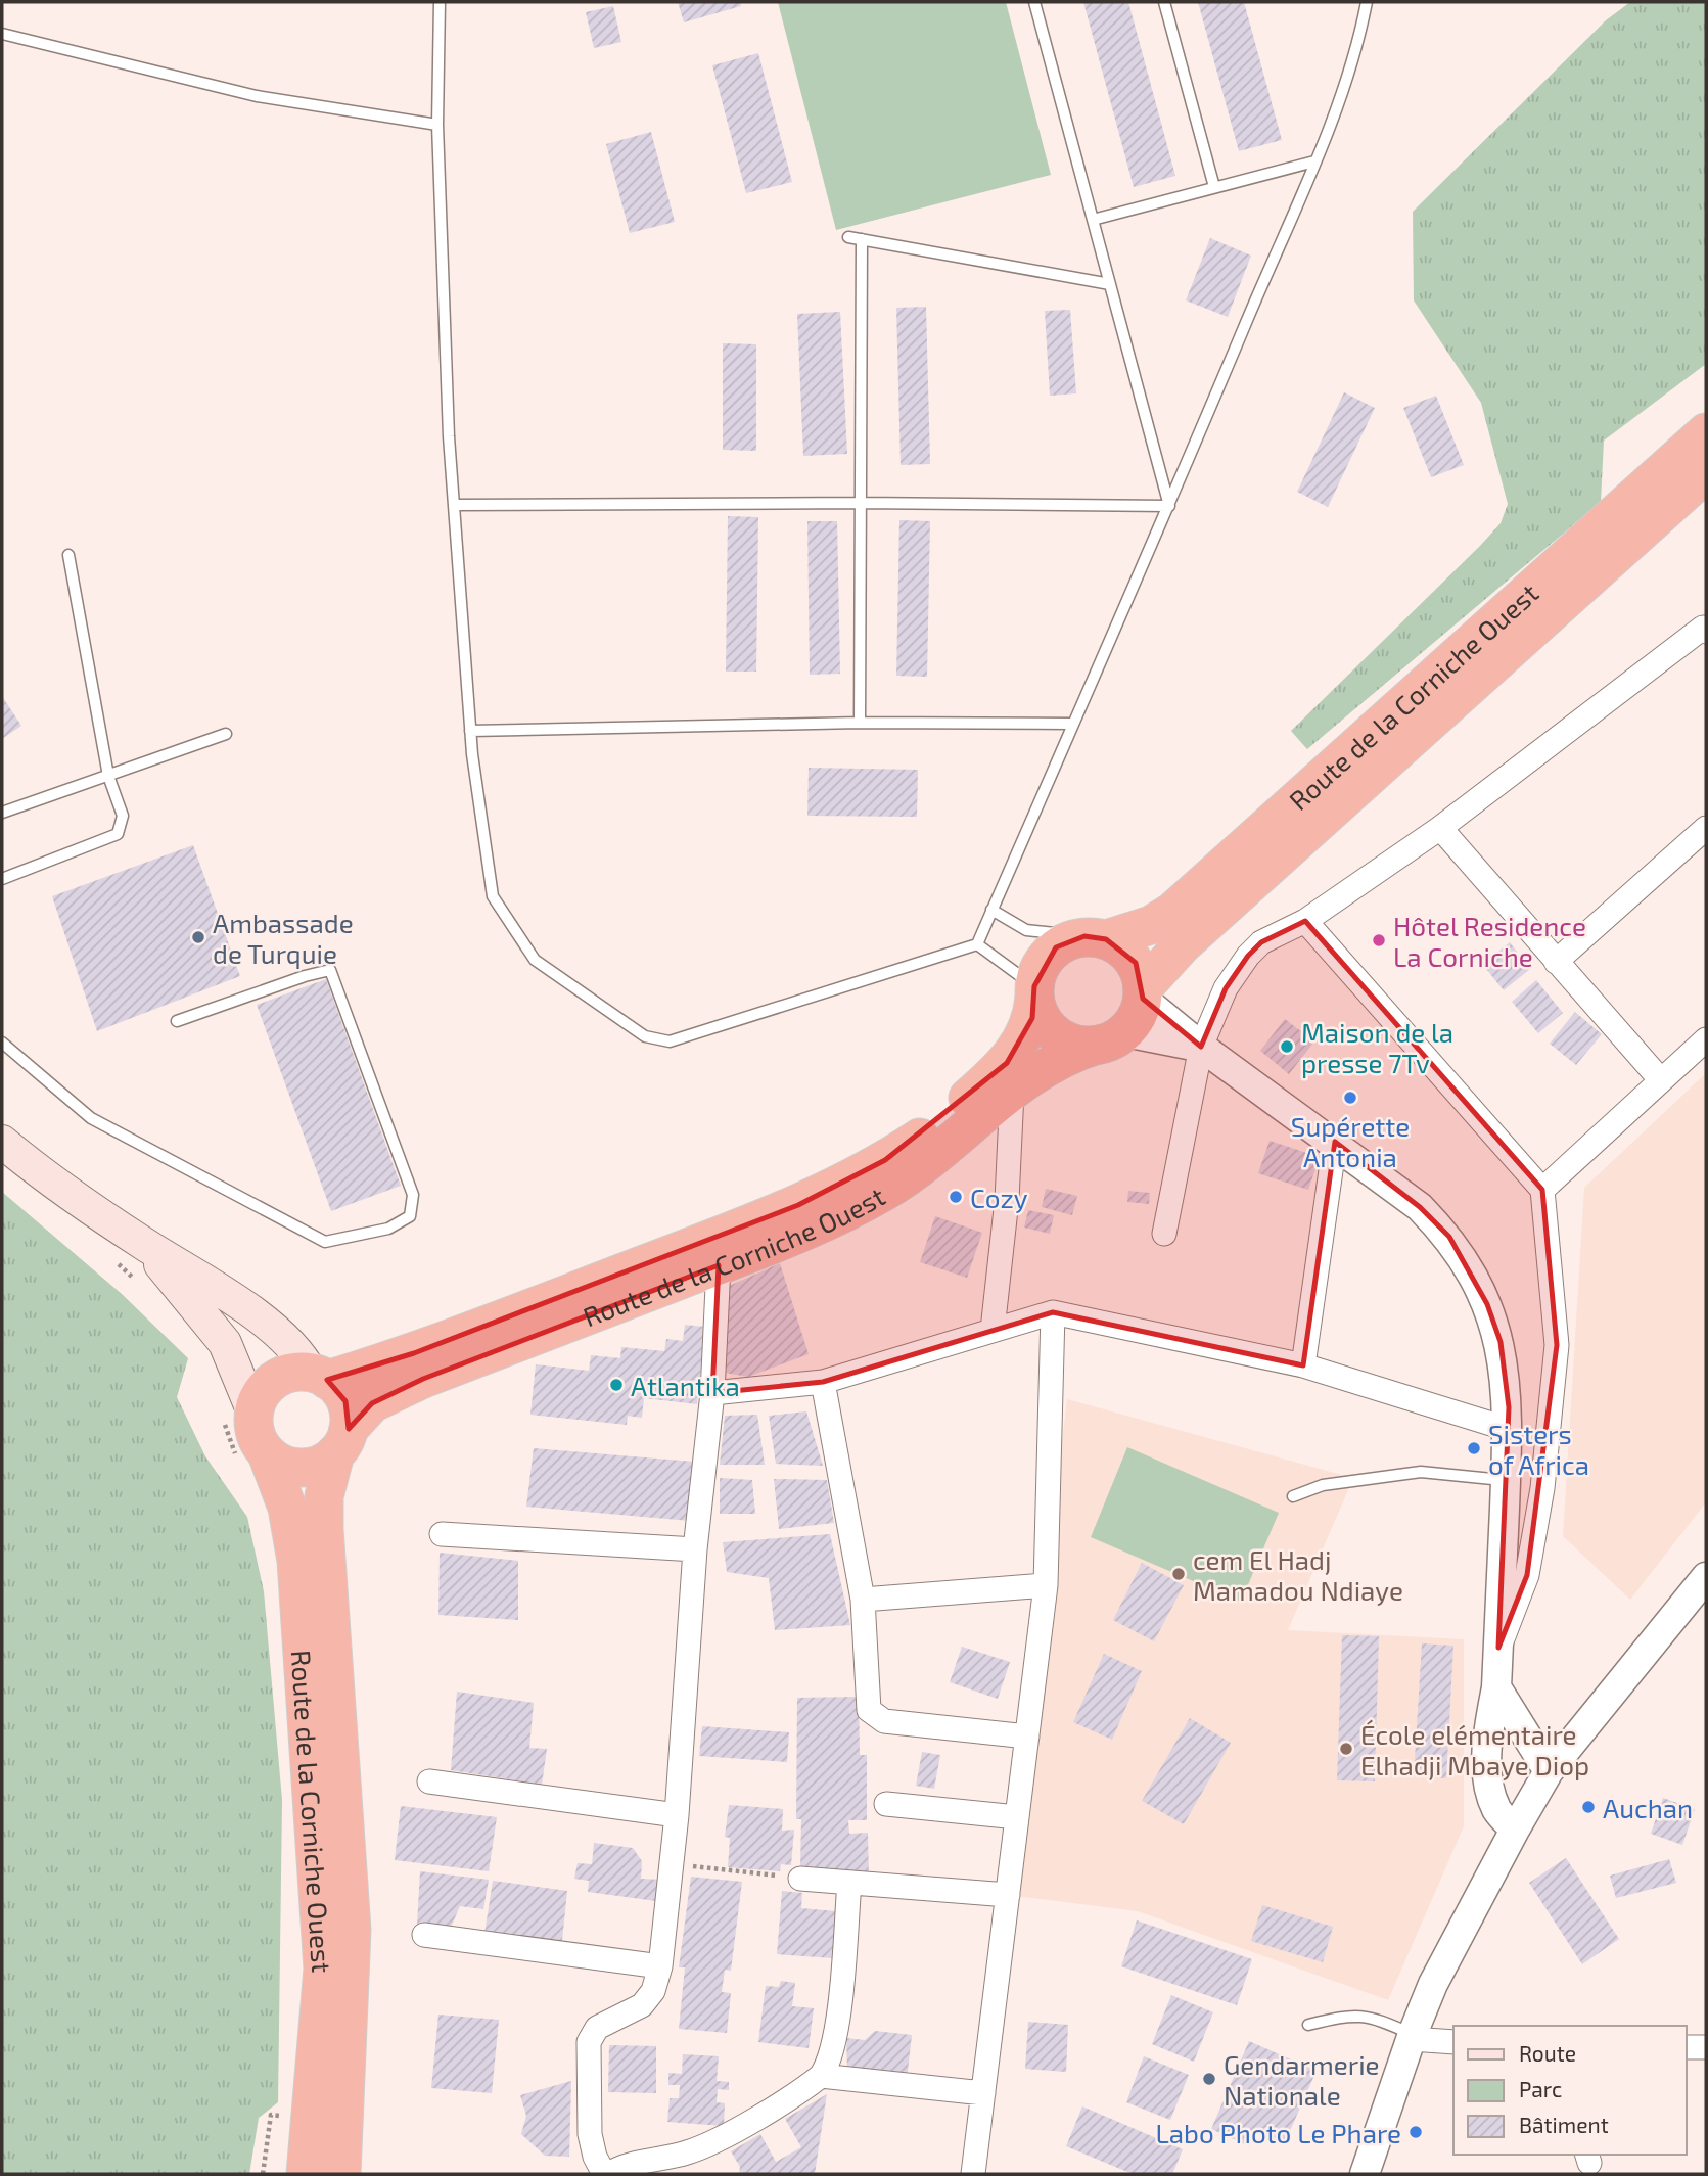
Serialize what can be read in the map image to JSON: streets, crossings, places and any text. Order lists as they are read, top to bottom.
{
  "streets": {
    "highway": ["Route de la Corniche Ouest"]
  },
  "places": [
    "Ambassade de Turquie",
    "Hôtel Residence La Corniche",
    "Maison de la presse 7Tv",
    "Supérette Antonia",
    "Cozy",
    "Atlantika",
    "Sisters of Africa",
    "cem El Hadj Mamadou Ndiaye",
    "École elémentaire Elhadji Mbaye Diop",
    "Auchan",
    "Gendarmerie Nationale",
    "Labo Photo Le Phare"
  ],
  "legend": ["Route", "Parc", "Bâtiment"]
}
